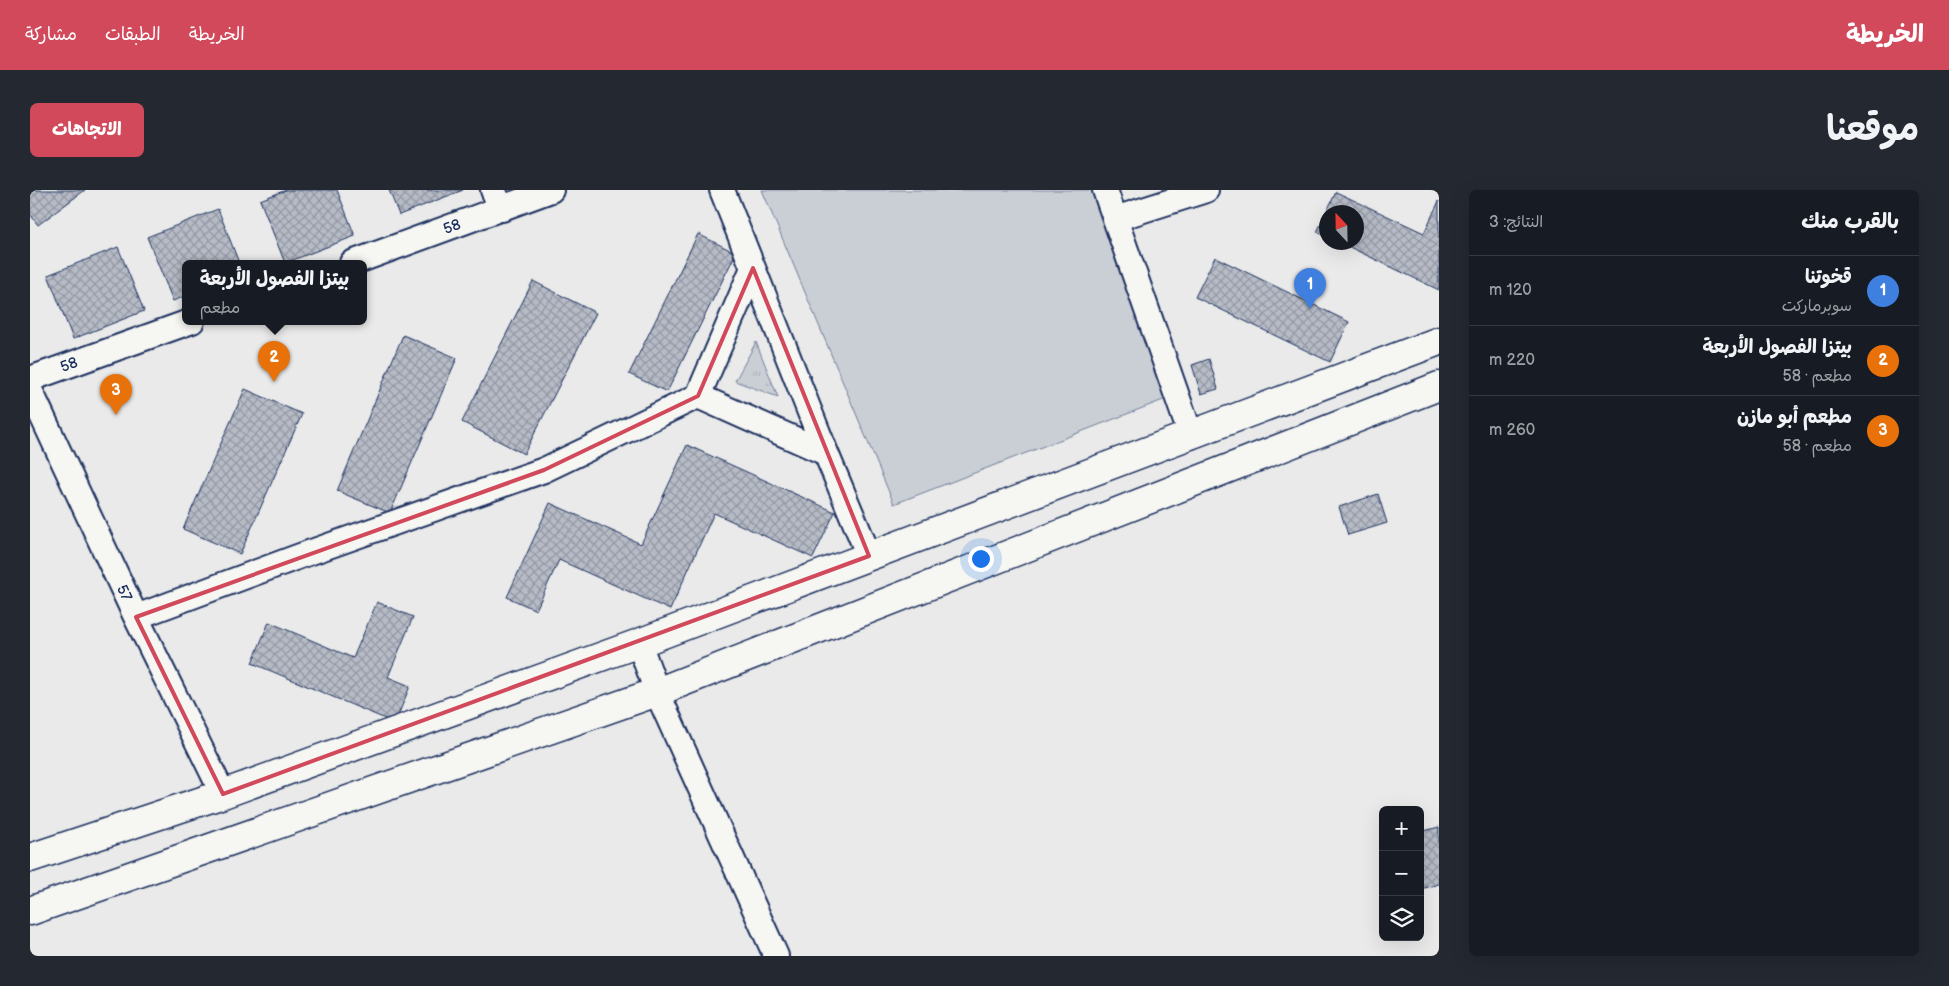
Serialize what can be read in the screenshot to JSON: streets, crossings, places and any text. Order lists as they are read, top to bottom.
{
  "streets": {
    "street": ["58", "57"]
  },
  "north": "top",
  "page": {
    "header": "الخريطة",
    "nav": ["الخريطة", "الطبقات", "مشاركة"],
    "title": "موقعنا",
    "buttons": "الاتجاهات",
    "heading": ["بالقرب منك", "النتائج: 3"],
    "list": [
      {
        "mark": "1",
        "name": "قخوتنا",
        "note": "سوبرماركت",
        "value": "120 m"
      },
      {
        "mark": "2",
        "name": "بيتزا الفصول الأربعة",
        "note": "مطعم · 58",
        "value": "220 m"
      },
      {
        "mark": "3",
        "name": "مطعم أبو مازن",
        "note": "مطعم · 58",
        "value": "260 m"
      }
    ],
    "popup": ["بيتزا الفصول الأربعة", "مطعم"],
    "pins": ["1", "2", "3"],
    "map_buttons": ["+", "−"]
  }
}
